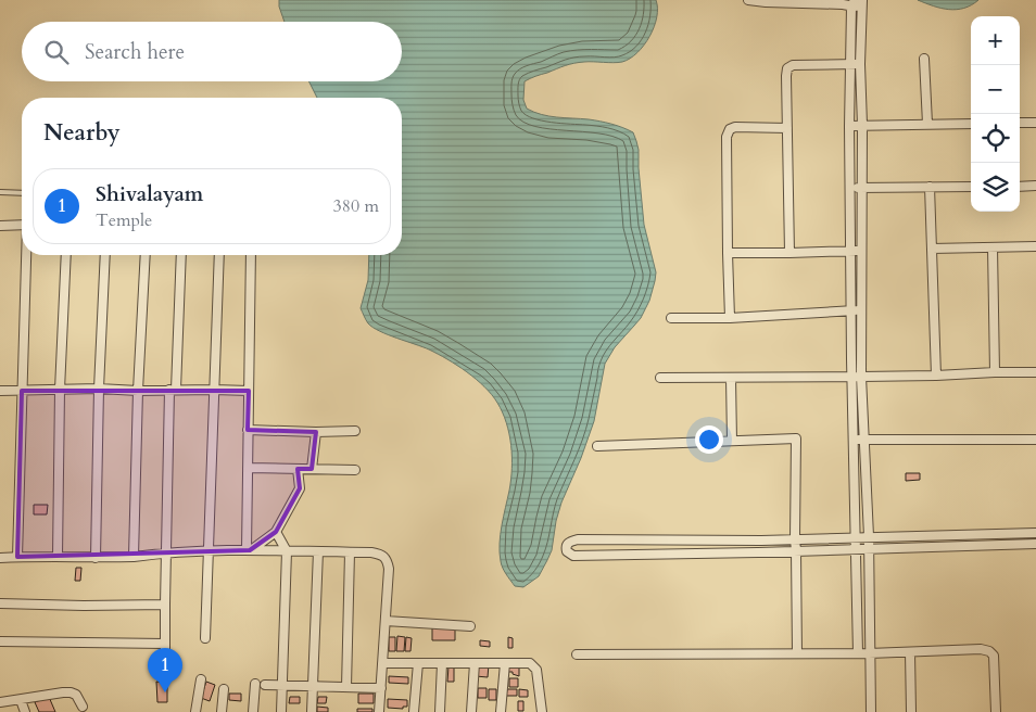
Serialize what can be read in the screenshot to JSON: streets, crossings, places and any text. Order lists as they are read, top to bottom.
{
  "page": {
    "map_buttons": ["+", "−"],
    "search": "Search here",
    "heading": "Nearby",
    "list": [
      {
        "mark": "1",
        "name": "Shivalayam",
        "note": "Temple",
        "value": "380 m"
      }
    ],
    "pins": "1"
  }
}
